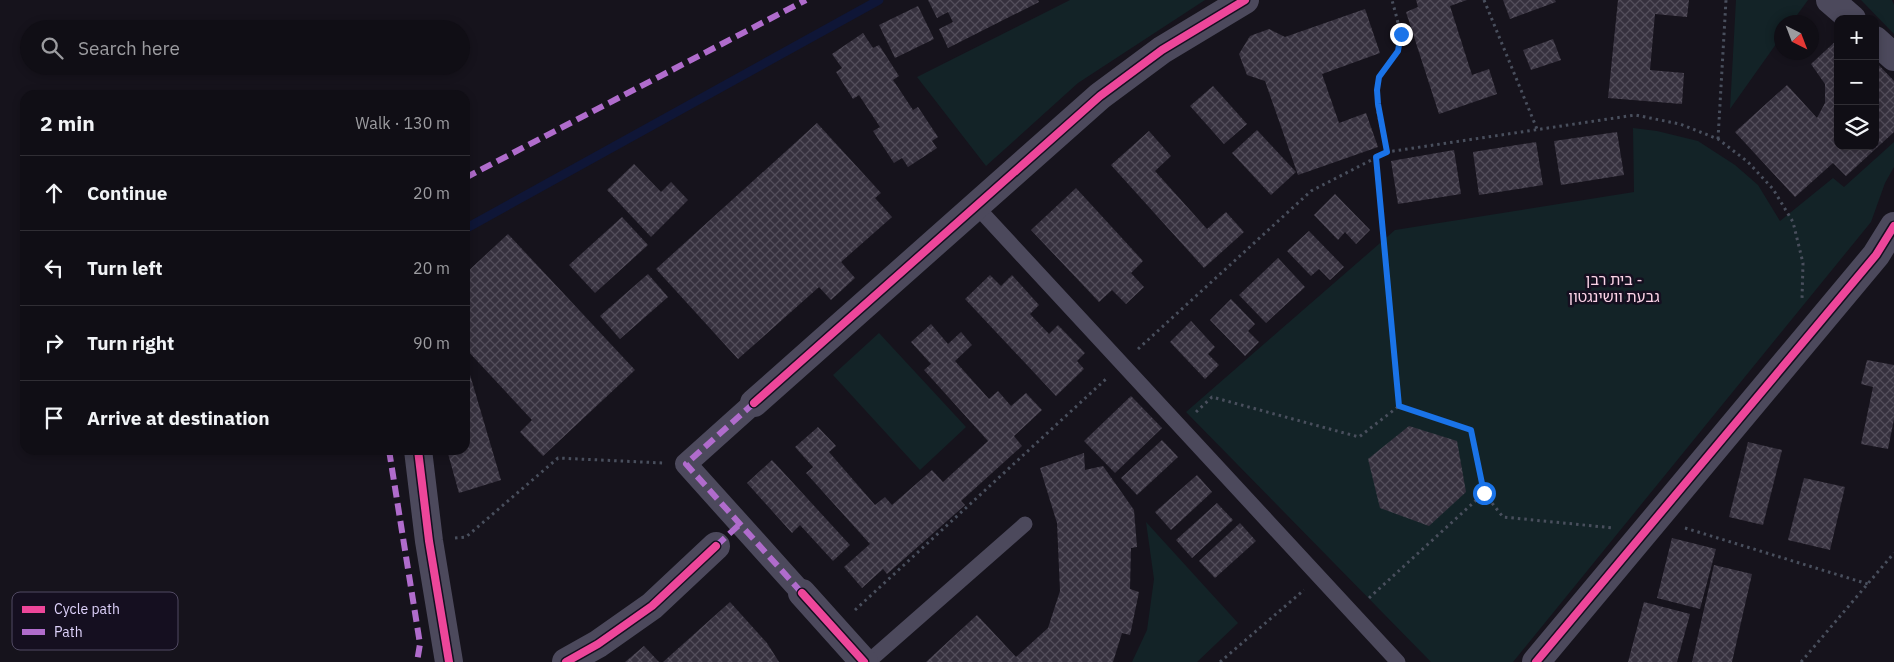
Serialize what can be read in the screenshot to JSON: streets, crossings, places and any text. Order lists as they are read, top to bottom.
{
  "districts": ["בית רבן - גבעת וושינגטון"],
  "legend": ["Cycle path", "Path"],
  "north": "bottom right",
  "page": {
    "map_buttons": ["+", "−"],
    "search": "Search here",
    "heading": ["2 min", "Walk · 130 m"],
    "list": [
      ["Continue", "20 m"],
      ["Turn left", "20 m"],
      ["Turn right", "90 m"],
      "Arrive at destination"
    ]
  }
}
